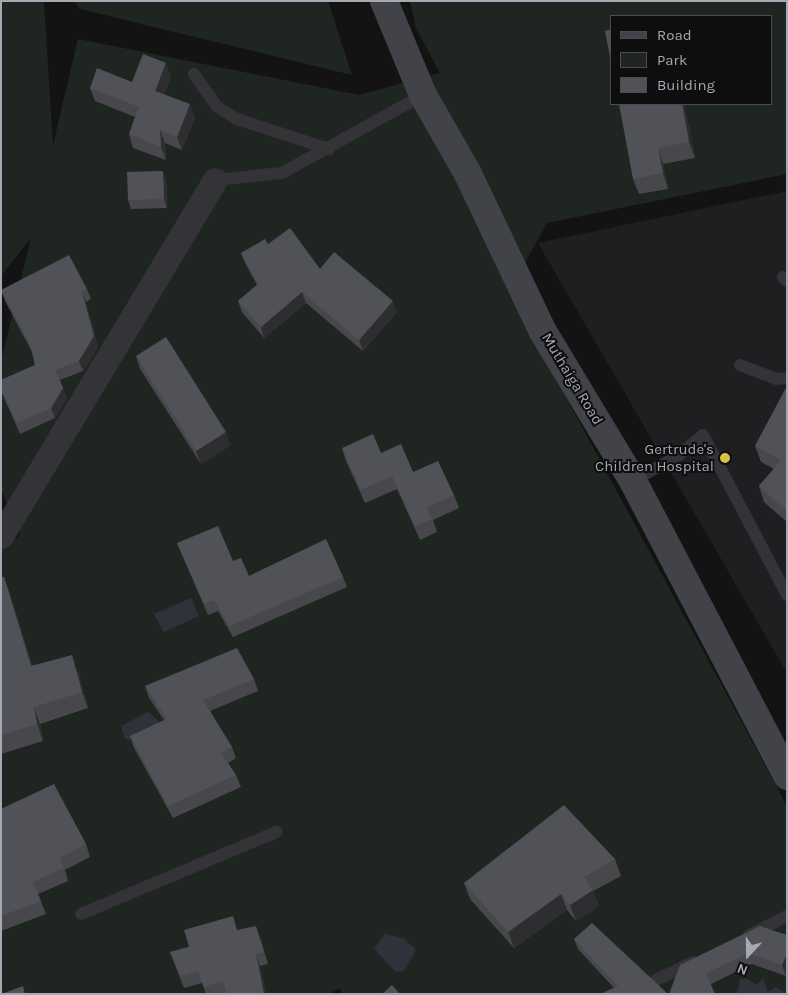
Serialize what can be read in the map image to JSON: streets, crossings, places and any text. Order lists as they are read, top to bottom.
{
  "streets": {
    "main road": ["Muthaiga Road"]
  },
  "places": ["Gertrude's Children Hospital"],
  "legend": ["Road", "Park", "Building"],
  "north": "bottom"
}
